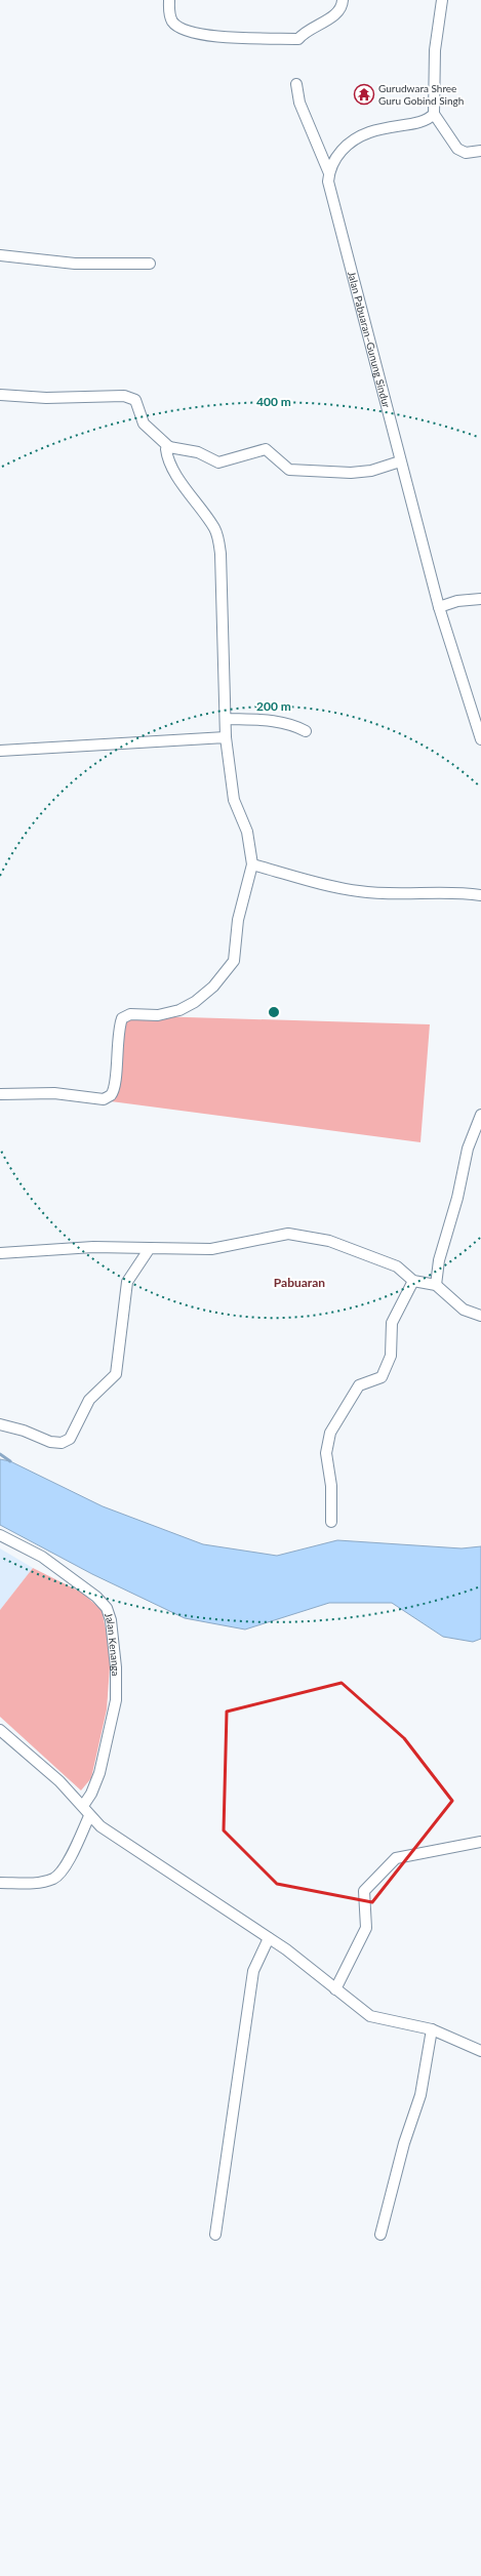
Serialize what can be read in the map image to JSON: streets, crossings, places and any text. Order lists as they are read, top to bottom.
{
  "streets": {
    "street": ["Jalan Pabuaran–Gunung Sindur", "Jalan Kenanga"]
  },
  "districts": ["Pabuaran"],
  "places": {
    "temple": ["Gurudwara Shree Guru Gobind Singh"]
  },
  "rings": ["400 m", "200 m"]
}
